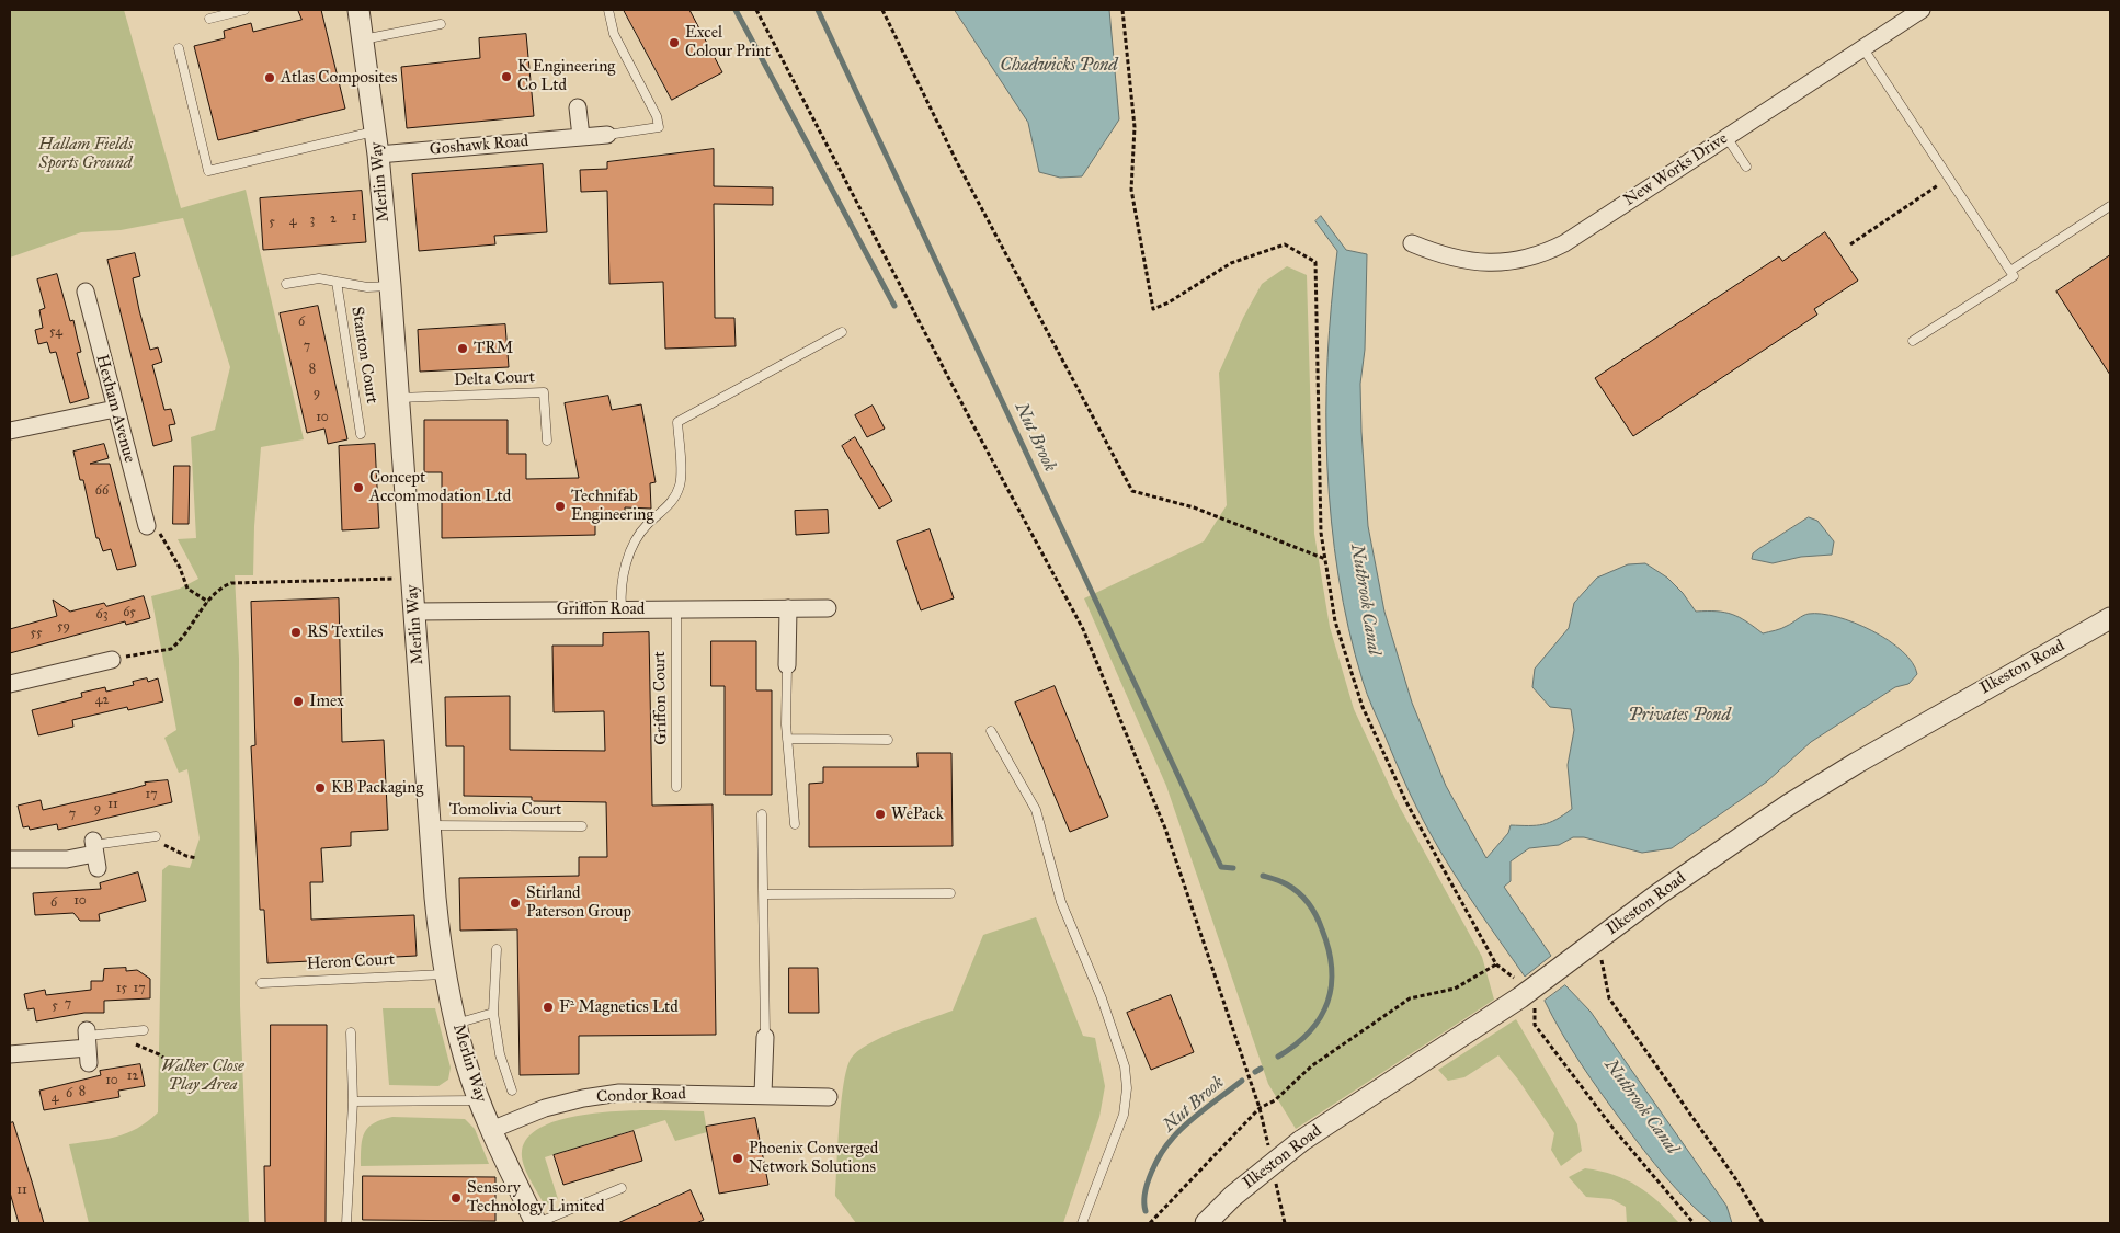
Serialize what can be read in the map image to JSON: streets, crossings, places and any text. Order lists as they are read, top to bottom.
{
  "streets": {
    "street": [
      "Goshawk Road",
      "New Works Drive",
      "Merlin Way",
      "Hexham Avenue",
      "Griffon Road",
      "Ilkeston Road",
      "Condor Road"
    ],
    "lane": [
      "Stanton Court",
      "Delta Court",
      "Griffon Court",
      "Tomolivia Court",
      "Heron Court"
    ]
  },
  "crossings": [
    ["Goshawk Road", "Merlin Way"],
    ["Merlin Way", "Stanton Court"],
    ["Merlin Way", "Delta Court"],
    ["Merlin Way", "Griffon Road"],
    ["Merlin Way", "Tomolivia Court"],
    ["Merlin Way", "Heron Court"],
    ["Merlin Way", "Condor Road"],
    ["Griffon Road", "Griffon Court"]
  ],
  "water": [
    "Chadwicks Pond",
    "Nut Brook",
    "Nutbrook Canal",
    "Privates Pond"
  ],
  "parks": ["Hallam Fields Sports Ground", "Walker Close Play Area"],
  "places": [
    "Excel Colour Print",
    "K Engineering Co Ltd",
    "Atlas Composites",
    "TRM",
    "Concept Accommodation Ltd",
    "Technifab Engineering",
    "RS Textiles",
    "Imex",
    "KB Packaging",
    "WePack",
    "Stirland Paterson Group",
    "F² Magnetics Ltd",
    "Phoenix Converged Network Solutions",
    "Sensory Technology Limited"
  ],
  "house_numbers": [
    "1",
    "2",
    "3",
    "4",
    "5",
    "6",
    "54",
    "7",
    "8",
    "9",
    "10",
    "66",
    "65",
    "63",
    "59",
    "55",
    "42",
    "17",
    "11",
    "9",
    "7",
    "10",
    "6",
    "15",
    "17",
    "7",
    "5",
    "12",
    "10",
    "8",
    "6",
    "4",
    "11"
  ]
}
